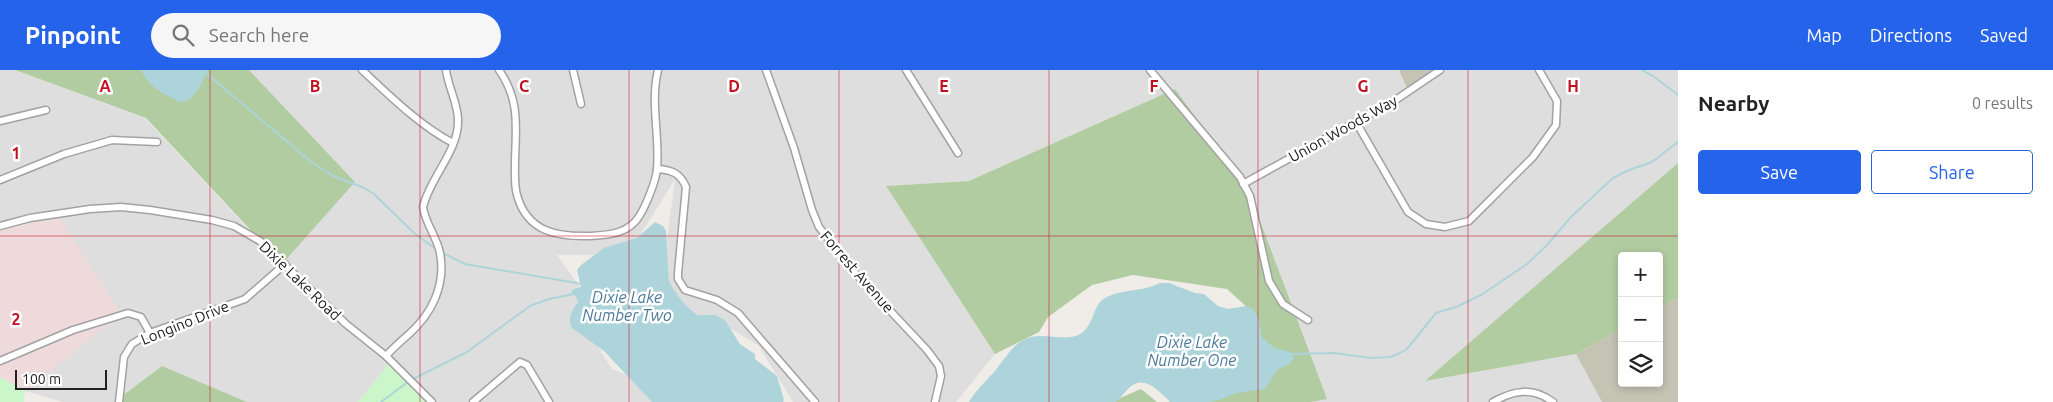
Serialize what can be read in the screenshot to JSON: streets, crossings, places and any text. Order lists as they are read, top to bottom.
{
  "streets": {
    "street": [
      "Union Woods Way",
      "Forrest Avenue",
      "Dixie Lake Road",
      "Longino Drive"
    ]
  },
  "crossings": [
    ["Dixie Lake Road", "Longino Drive"]
  ],
  "water": ["Dixie Lake Number Two", "Dixie Lake Number One"],
  "scale_bar": "100 m",
  "page": {
    "header": "Pinpoint",
    "search": "Search here",
    "nav": ["Map", "Directions", "Saved"],
    "heading": ["Nearby", "0 results"],
    "buttons": ["Save", "Share"],
    "map_buttons": ["+", "−"],
    "scale": "100 m"
  },
  "grid": {
    "columns": [
      "A",
      "B",
      "C",
      "D",
      "E",
      "F",
      "G",
      "H"
    ],
    "rows": ["1", "2"]
  }
}
